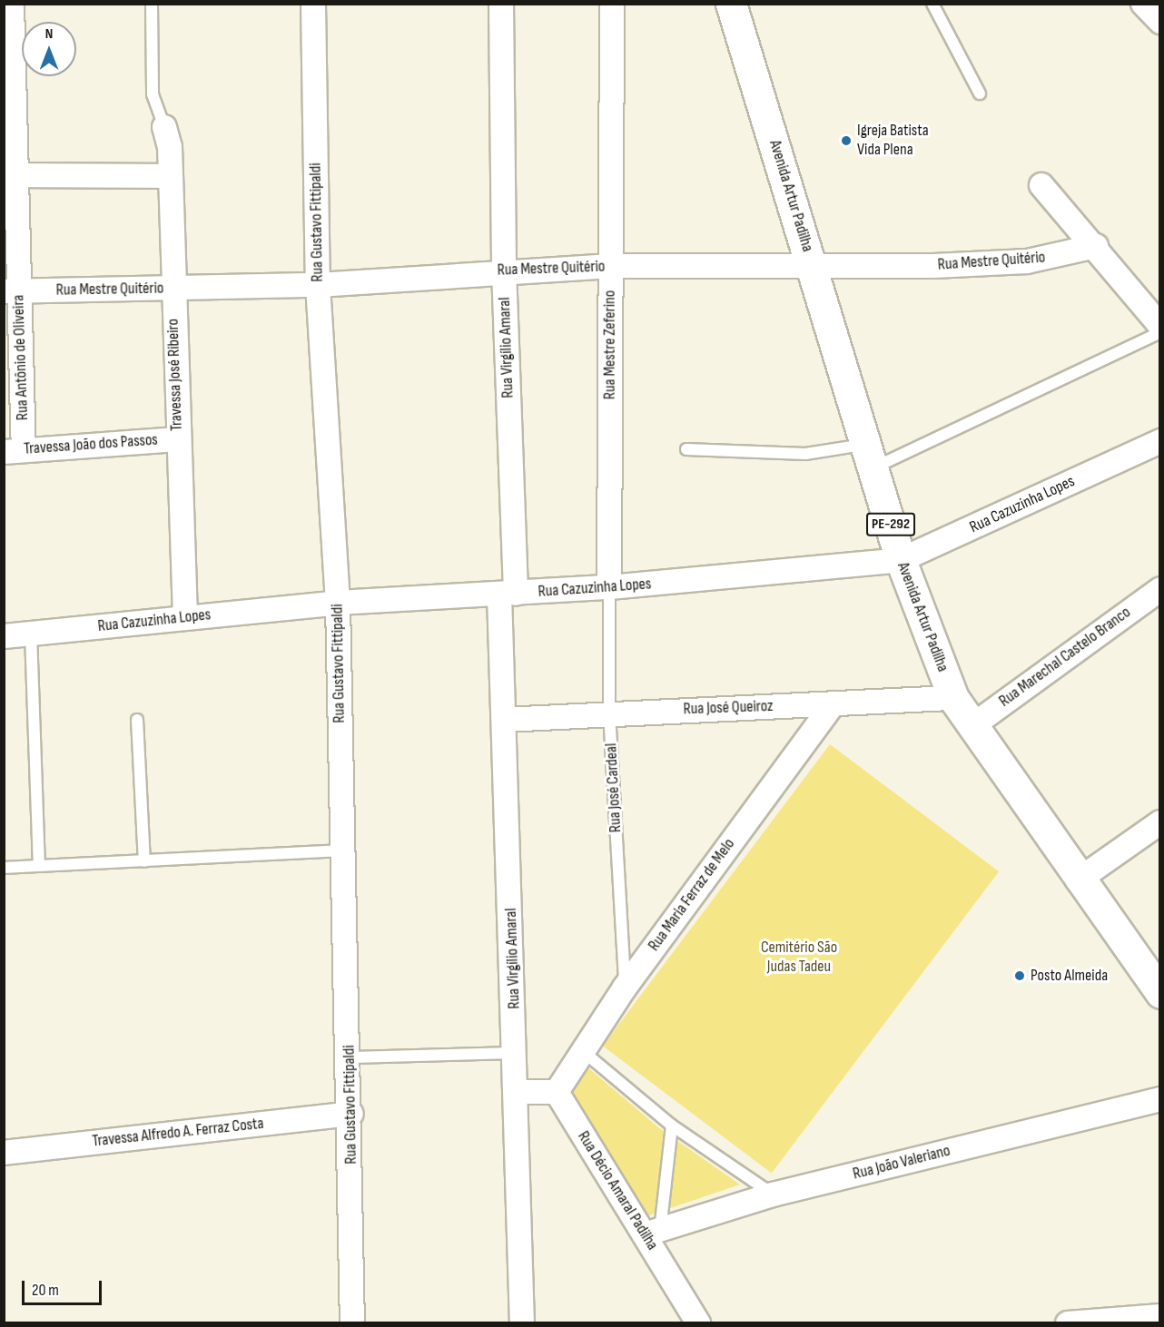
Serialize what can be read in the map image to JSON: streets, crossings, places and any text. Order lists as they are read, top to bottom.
{
  "streets": {
    "main road": ["Avenida Artur Padilha", "PE-292"],
    "street": [
      "Rua Gustavo Fittipaldi",
      "Rua Mestre Quitério",
      "Rua Mestre Zeferino",
      "Rua Virgílio Amaral",
      "Rua Antônio de Oliveira",
      "Travessa José Ribeiro",
      "Travessa João dos Passos",
      "Rua Cazuzinha Lopes",
      "Rua Marechal Castelo Branco",
      "Rua José Queiroz",
      "Rua Maria Ferraz de Melo",
      "Travessa Alfredo A. Ferraz Costa",
      "Rua João Valeriano",
      "Rua Décio Amaral Padilha"
    ],
    "lane": ["Rua José Cardeal"]
  },
  "crossings": [
    ["Avenida Artur Padilha", "Rua Mestre Quitério"],
    ["Avenida Artur Padilha", "Rua Cazuzinha Lopes"],
    ["Avenida Artur Padilha", "Rua Marechal Castelo Branco"],
    ["Avenida Artur Padilha", "Rua José Queiroz"],
    ["Rua Gustavo Fittipaldi", "Rua Mestre Quitério"],
    ["Rua Gustavo Fittipaldi", "Rua Cazuzinha Lopes"],
    ["Rua Gustavo Fittipaldi", "Travessa Alfredo A. Ferraz Costa"],
    ["Rua Mestre Quitério", "Rua Mestre Zeferino"],
    ["Rua Mestre Quitério", "Rua Virgílio Amaral"],
    ["Rua Mestre Quitério", "Rua Antônio de Oliveira"],
    ["Rua Mestre Quitério", "Travessa José Ribeiro"],
    ["Rua Mestre Zeferino", "Rua Cazuzinha Lopes"],
    ["Rua Mestre Zeferino", "Rua José Cardeal"],
    ["Rua Virgílio Amaral", "Rua Cazuzinha Lopes"],
    ["Rua Virgílio Amaral", "Rua José Queiroz"],
    ["Rua Antônio de Oliveira", "Travessa João dos Passos"],
    ["Travessa José Ribeiro", "Travessa João dos Passos"],
    ["Travessa José Ribeiro", "Rua Cazuzinha Lopes"],
    ["Rua Cazuzinha Lopes", "Rua José Cardeal"],
    ["Rua José Queiroz", "Rua José Cardeal"],
    ["Rua José Queiroz", "Rua Maria Ferraz de Melo"],
    ["Rua José Cardeal", "Rua Maria Ferraz de Melo"],
    ["Rua Maria Ferraz de Melo", "Rua Décio Amaral Padilha"],
    ["Rua João Valeriano", "Rua Décio Amaral Padilha"]
  ],
  "parks": ["Cemitério São Judas Tadeu"],
  "places": ["Igreja Batista Vida Plena", "Posto Almeida"],
  "scale_bar": "20 m",
  "north": "top"
}
